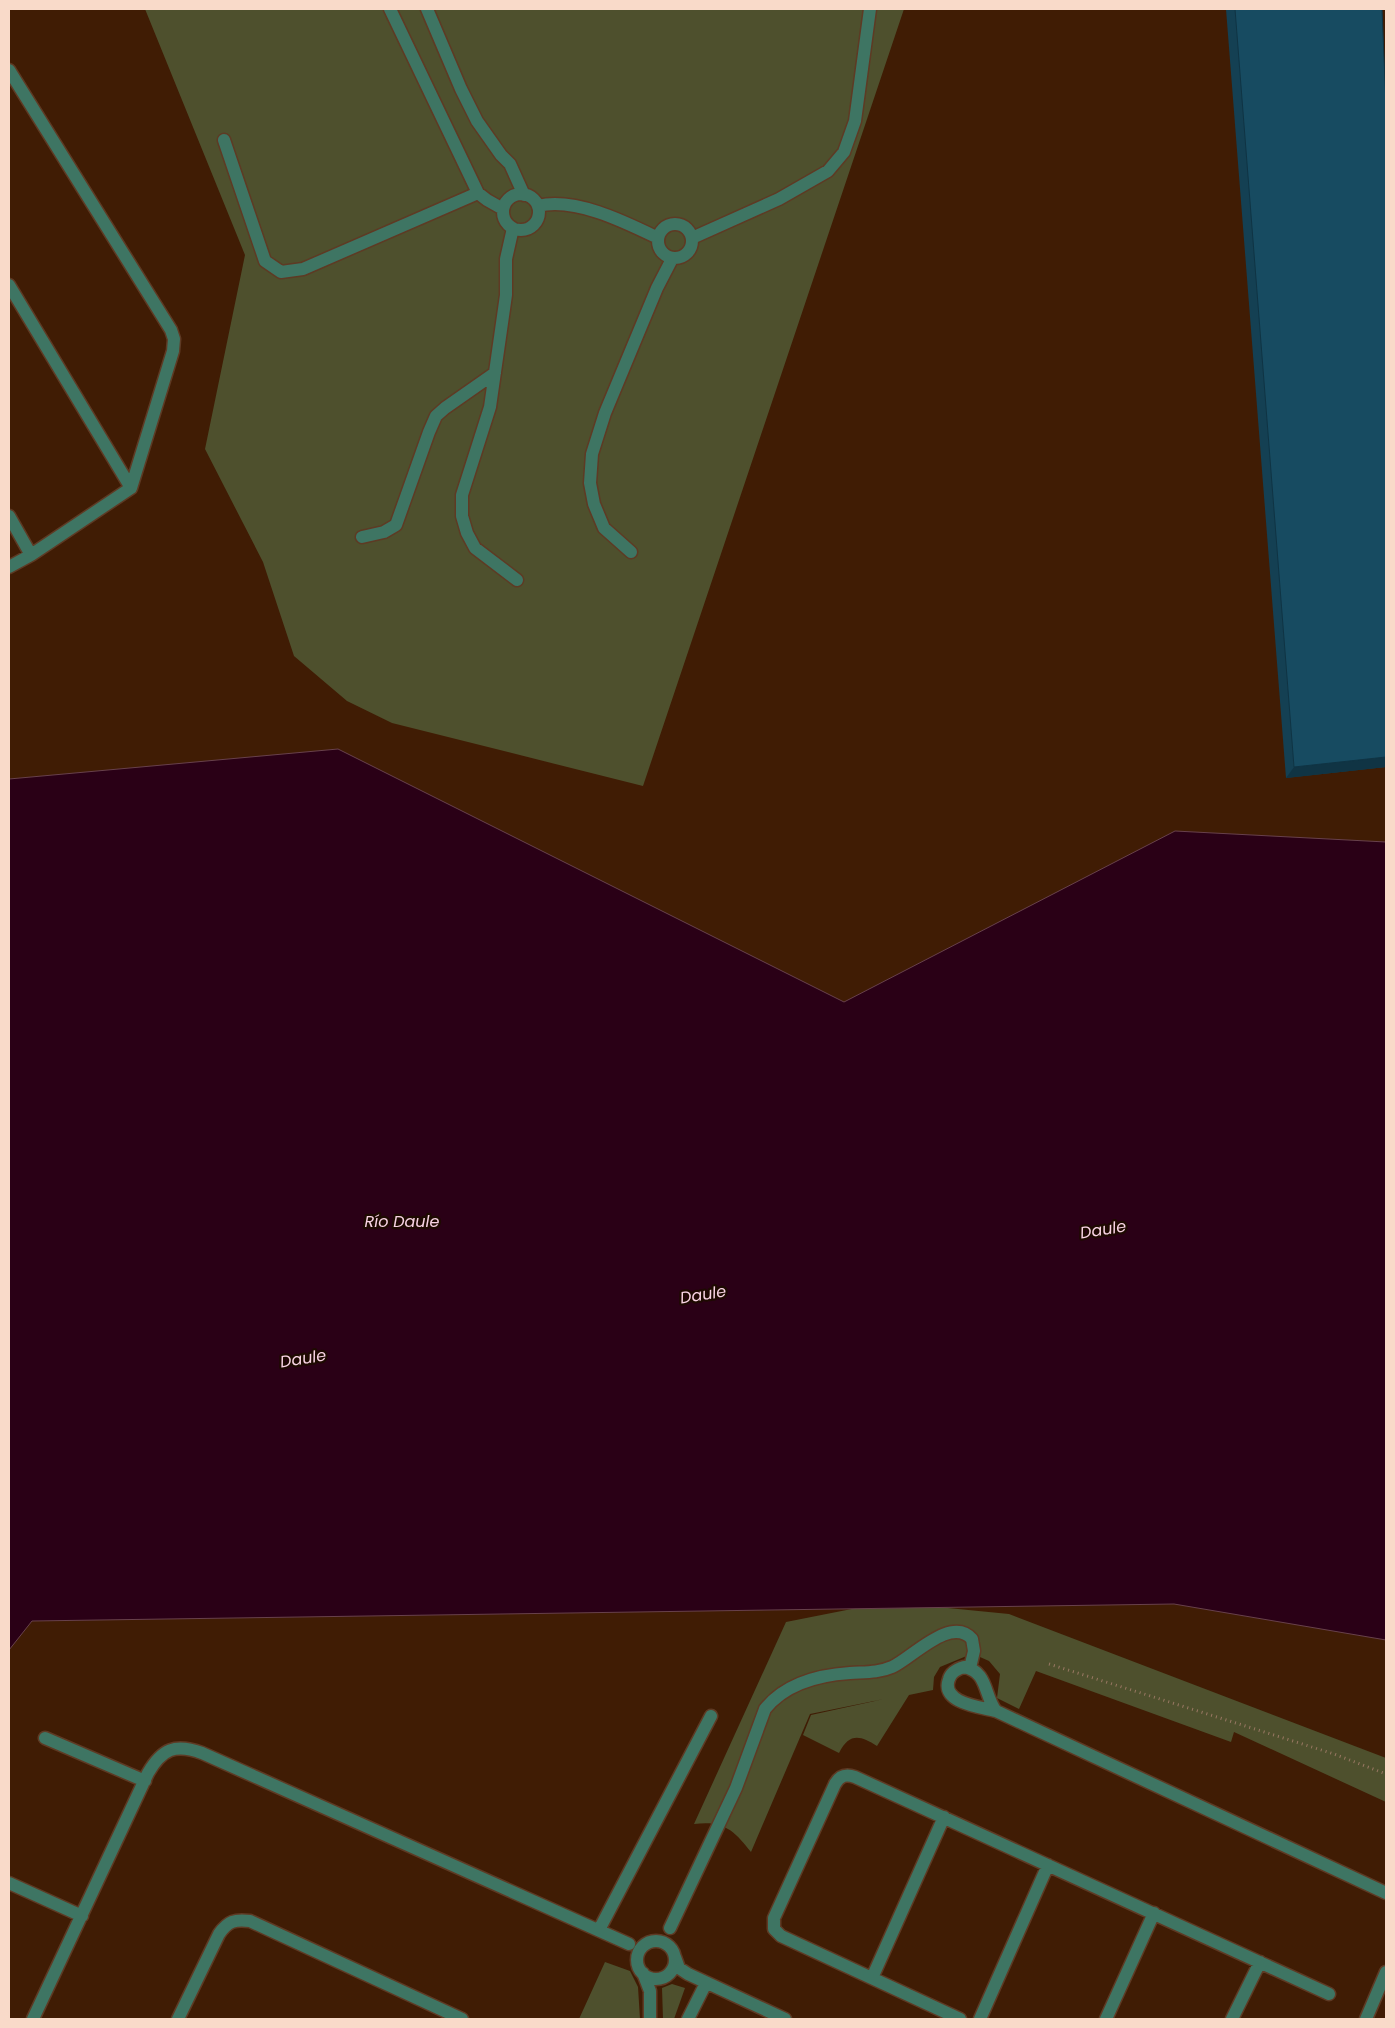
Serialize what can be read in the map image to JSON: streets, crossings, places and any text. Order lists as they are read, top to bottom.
{
  "water": ["Río Daule", "Daule"]
}
